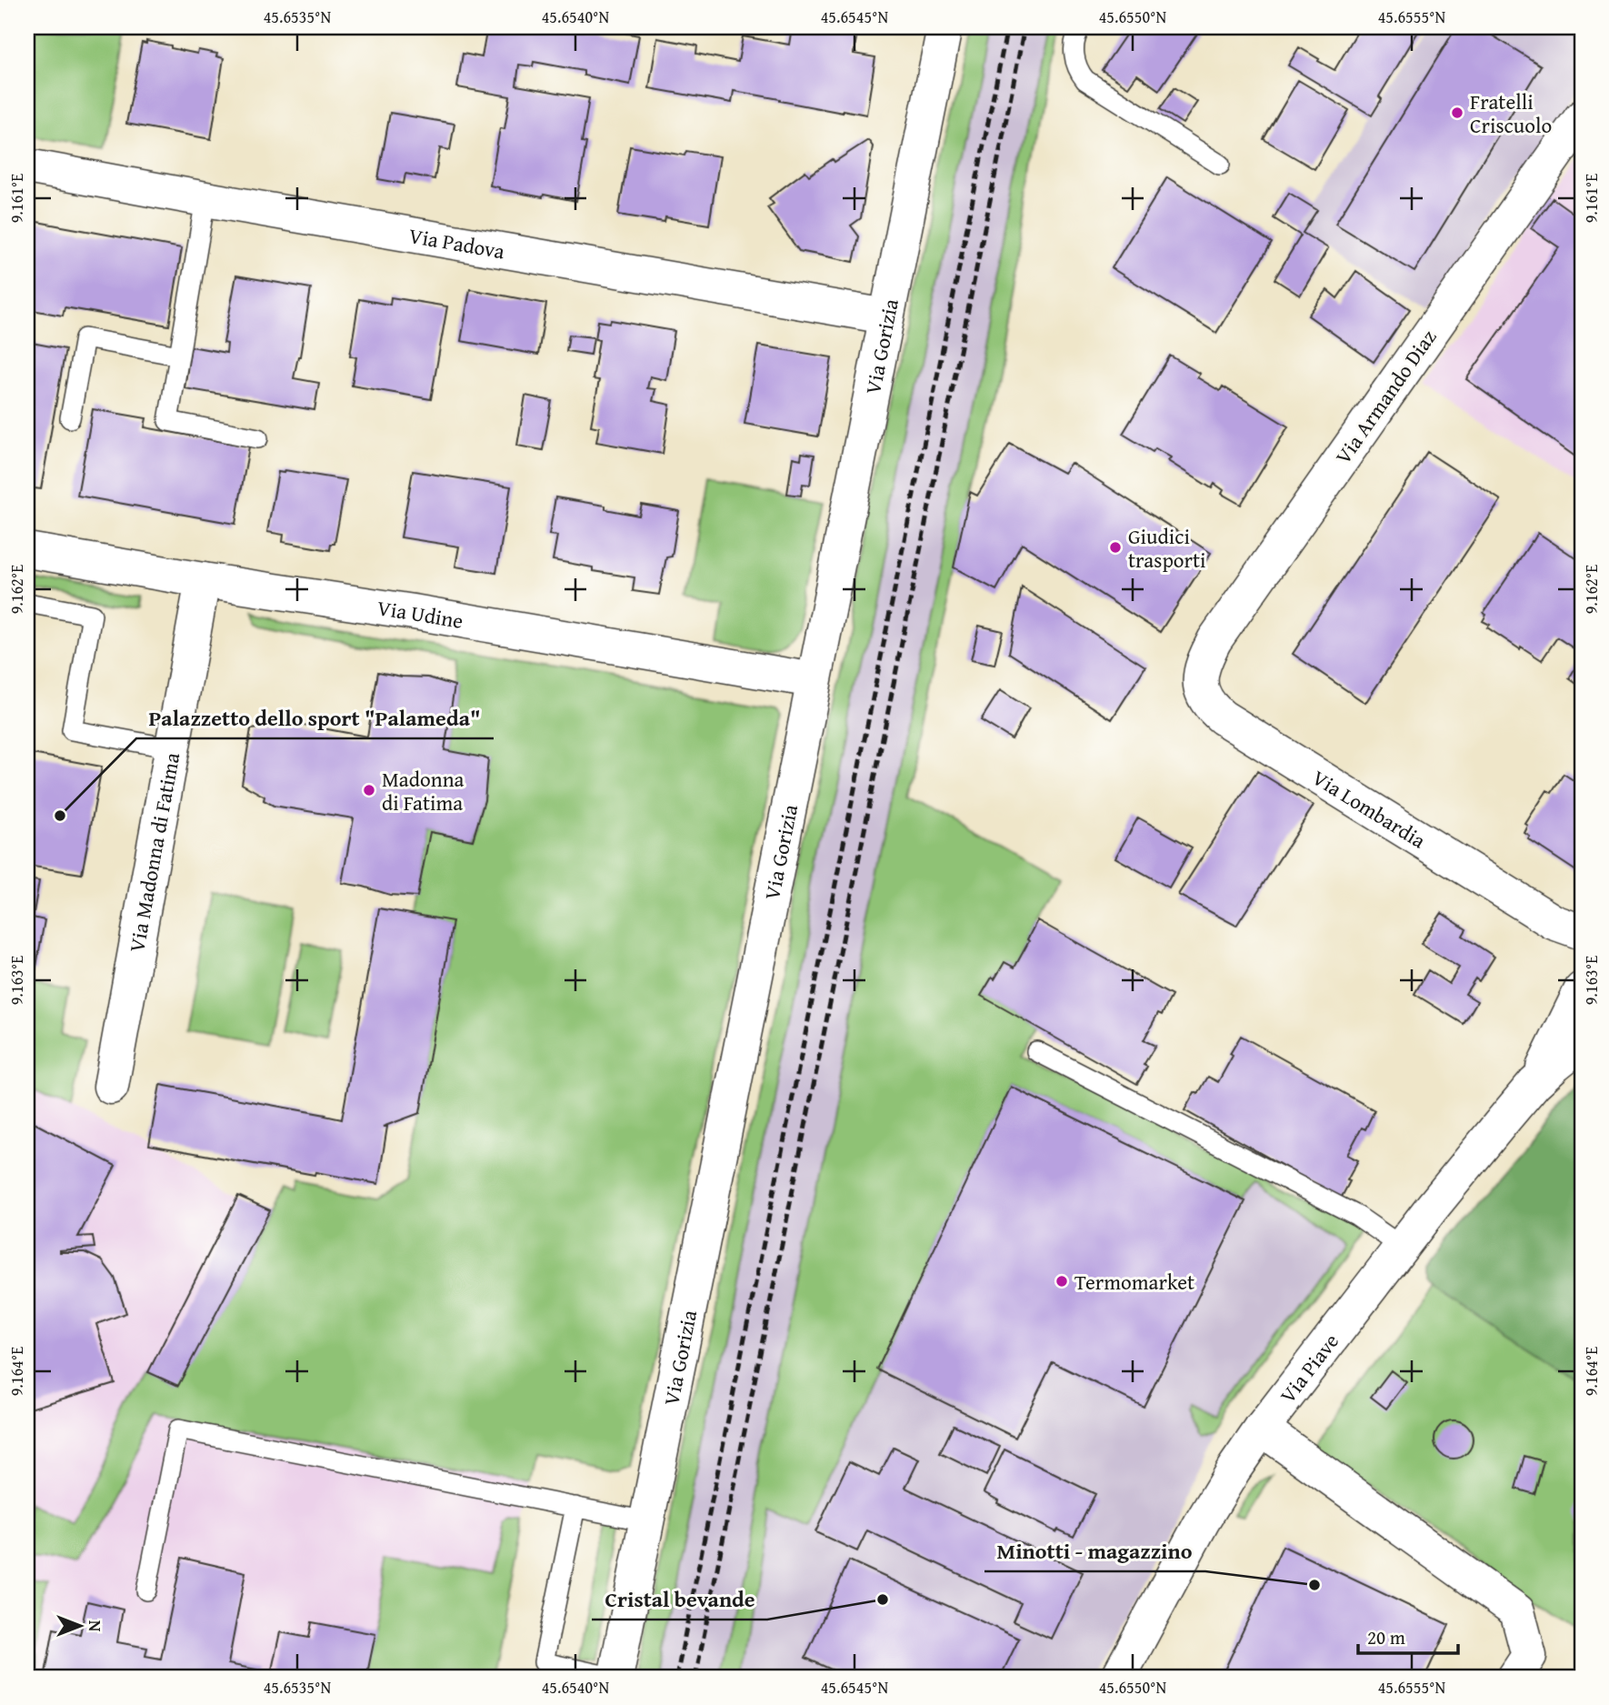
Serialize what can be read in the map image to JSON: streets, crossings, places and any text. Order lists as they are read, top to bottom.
{
  "streets": {
    "street": [
      "Via Padova",
      "Via Gorizia",
      "Via Armando Diaz",
      "Via Udine",
      "Via Lombardia",
      "Via Madonna di Fatima",
      "Via Piave"
    ]
  },
  "crossings": [
    ["Via Padova", "Via Gorizia"],
    ["Via Gorizia", "Via Udine"],
    ["Via Armando Diaz", "Via Lombardia"],
    ["Via Udine", "Via Madonna di Fatima"]
  ],
  "places": [
    "Fratelli Criscuolo",
    "Giudici trasporti",
    "Madonna di Fatima",
    "Palazzetto dello sport \"Palameda\"",
    "Termomarket",
    "Minotti - magazzino",
    "Cristal bevande"
  ],
  "scale_bar": "20 m",
  "north": "right",
  "coordinates": [
    "45.6535°N",
    "45.6540°N",
    "45.6545°N",
    "45.6550°N",
    "45.6555°N",
    "9.161°E",
    "9.162°E",
    "9.163°E",
    "9.164°E"
  ]
}
